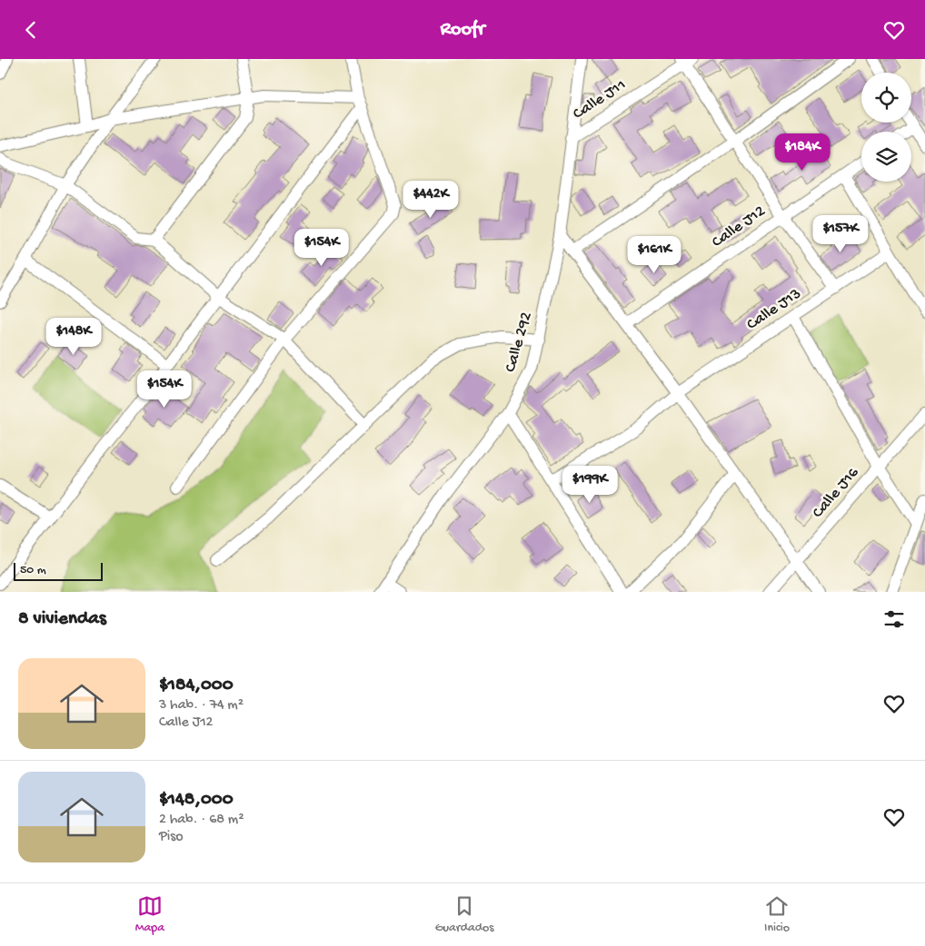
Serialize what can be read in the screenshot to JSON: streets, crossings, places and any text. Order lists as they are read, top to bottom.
{
  "streets": {
    "street": [
      "Calle J11",
      "Calle J12",
      "Calle J13",
      "Calle 292",
      "Calle J16"
    ]
  },
  "crossings": [
    ["Calle J11", "Calle 292"]
  ],
  "scale_bar": "50 m",
  "page": {
    "header": "Roofr",
    "price": [
      "$184K",
      "$442K",
      "$157K",
      "$154K",
      "$161K",
      "$148K",
      "$154K",
      "$199K"
    ],
    "scale": "50 m",
    "heading": "8 viviendas",
    "list": [
      {
        "name": "$184,000",
        "note": "3 hab. · 74 m² · Calle J12"
      },
      {
        "name": "$148,000",
        "note": "2 hab. · 68 m² · Piso"
      }
    ],
    "tabs": ["Mapa", "Guardados", "Inicio"]
  }
}
